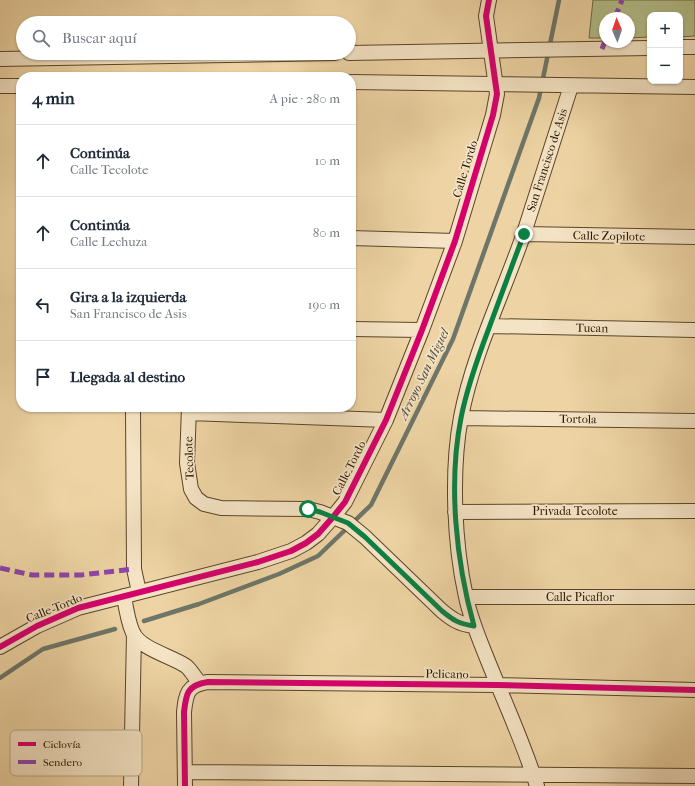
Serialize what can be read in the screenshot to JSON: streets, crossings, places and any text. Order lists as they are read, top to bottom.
{
  "streets": {
    "street": [
      "San Francisco de Asis",
      "Calle Tordo",
      "Calle Zopilote",
      "Tucan",
      "Tortola",
      "Tecolote",
      "Privada Tecolote",
      "Calle Picaflor",
      "Pelicano"
    ]
  },
  "crossings": [
    ["San Francisco de Asis", "Calle Zopilote"],
    ["San Francisco de Asis", "Tucan"],
    ["San Francisco de Asis", "Tortola"],
    ["San Francisco de Asis", "Privada Tecolote"],
    ["San Francisco de Asis", "Calle Picaflor"],
    ["San Francisco de Asis", "Pelicano"],
    ["Calle Tordo", "Tecolote"]
  ],
  "water": ["Arroyo San Miguel"],
  "legend": ["Ciclovía", "Sendero"],
  "north": "top",
  "page": {
    "map_buttons": ["+", "−"],
    "search": "Buscar aquí",
    "heading": ["4 min", "A pie · 280 m"],
    "list": [
      ["Continúa", "Calle Tecolote", "10 m"],
      ["Continúa", "Calle Lechuza", "80 m"],
      ["Gira a la izquierda", "San Francisco de Asis", "190 m"],
      "Llegada al destino"
    ]
  }
}
